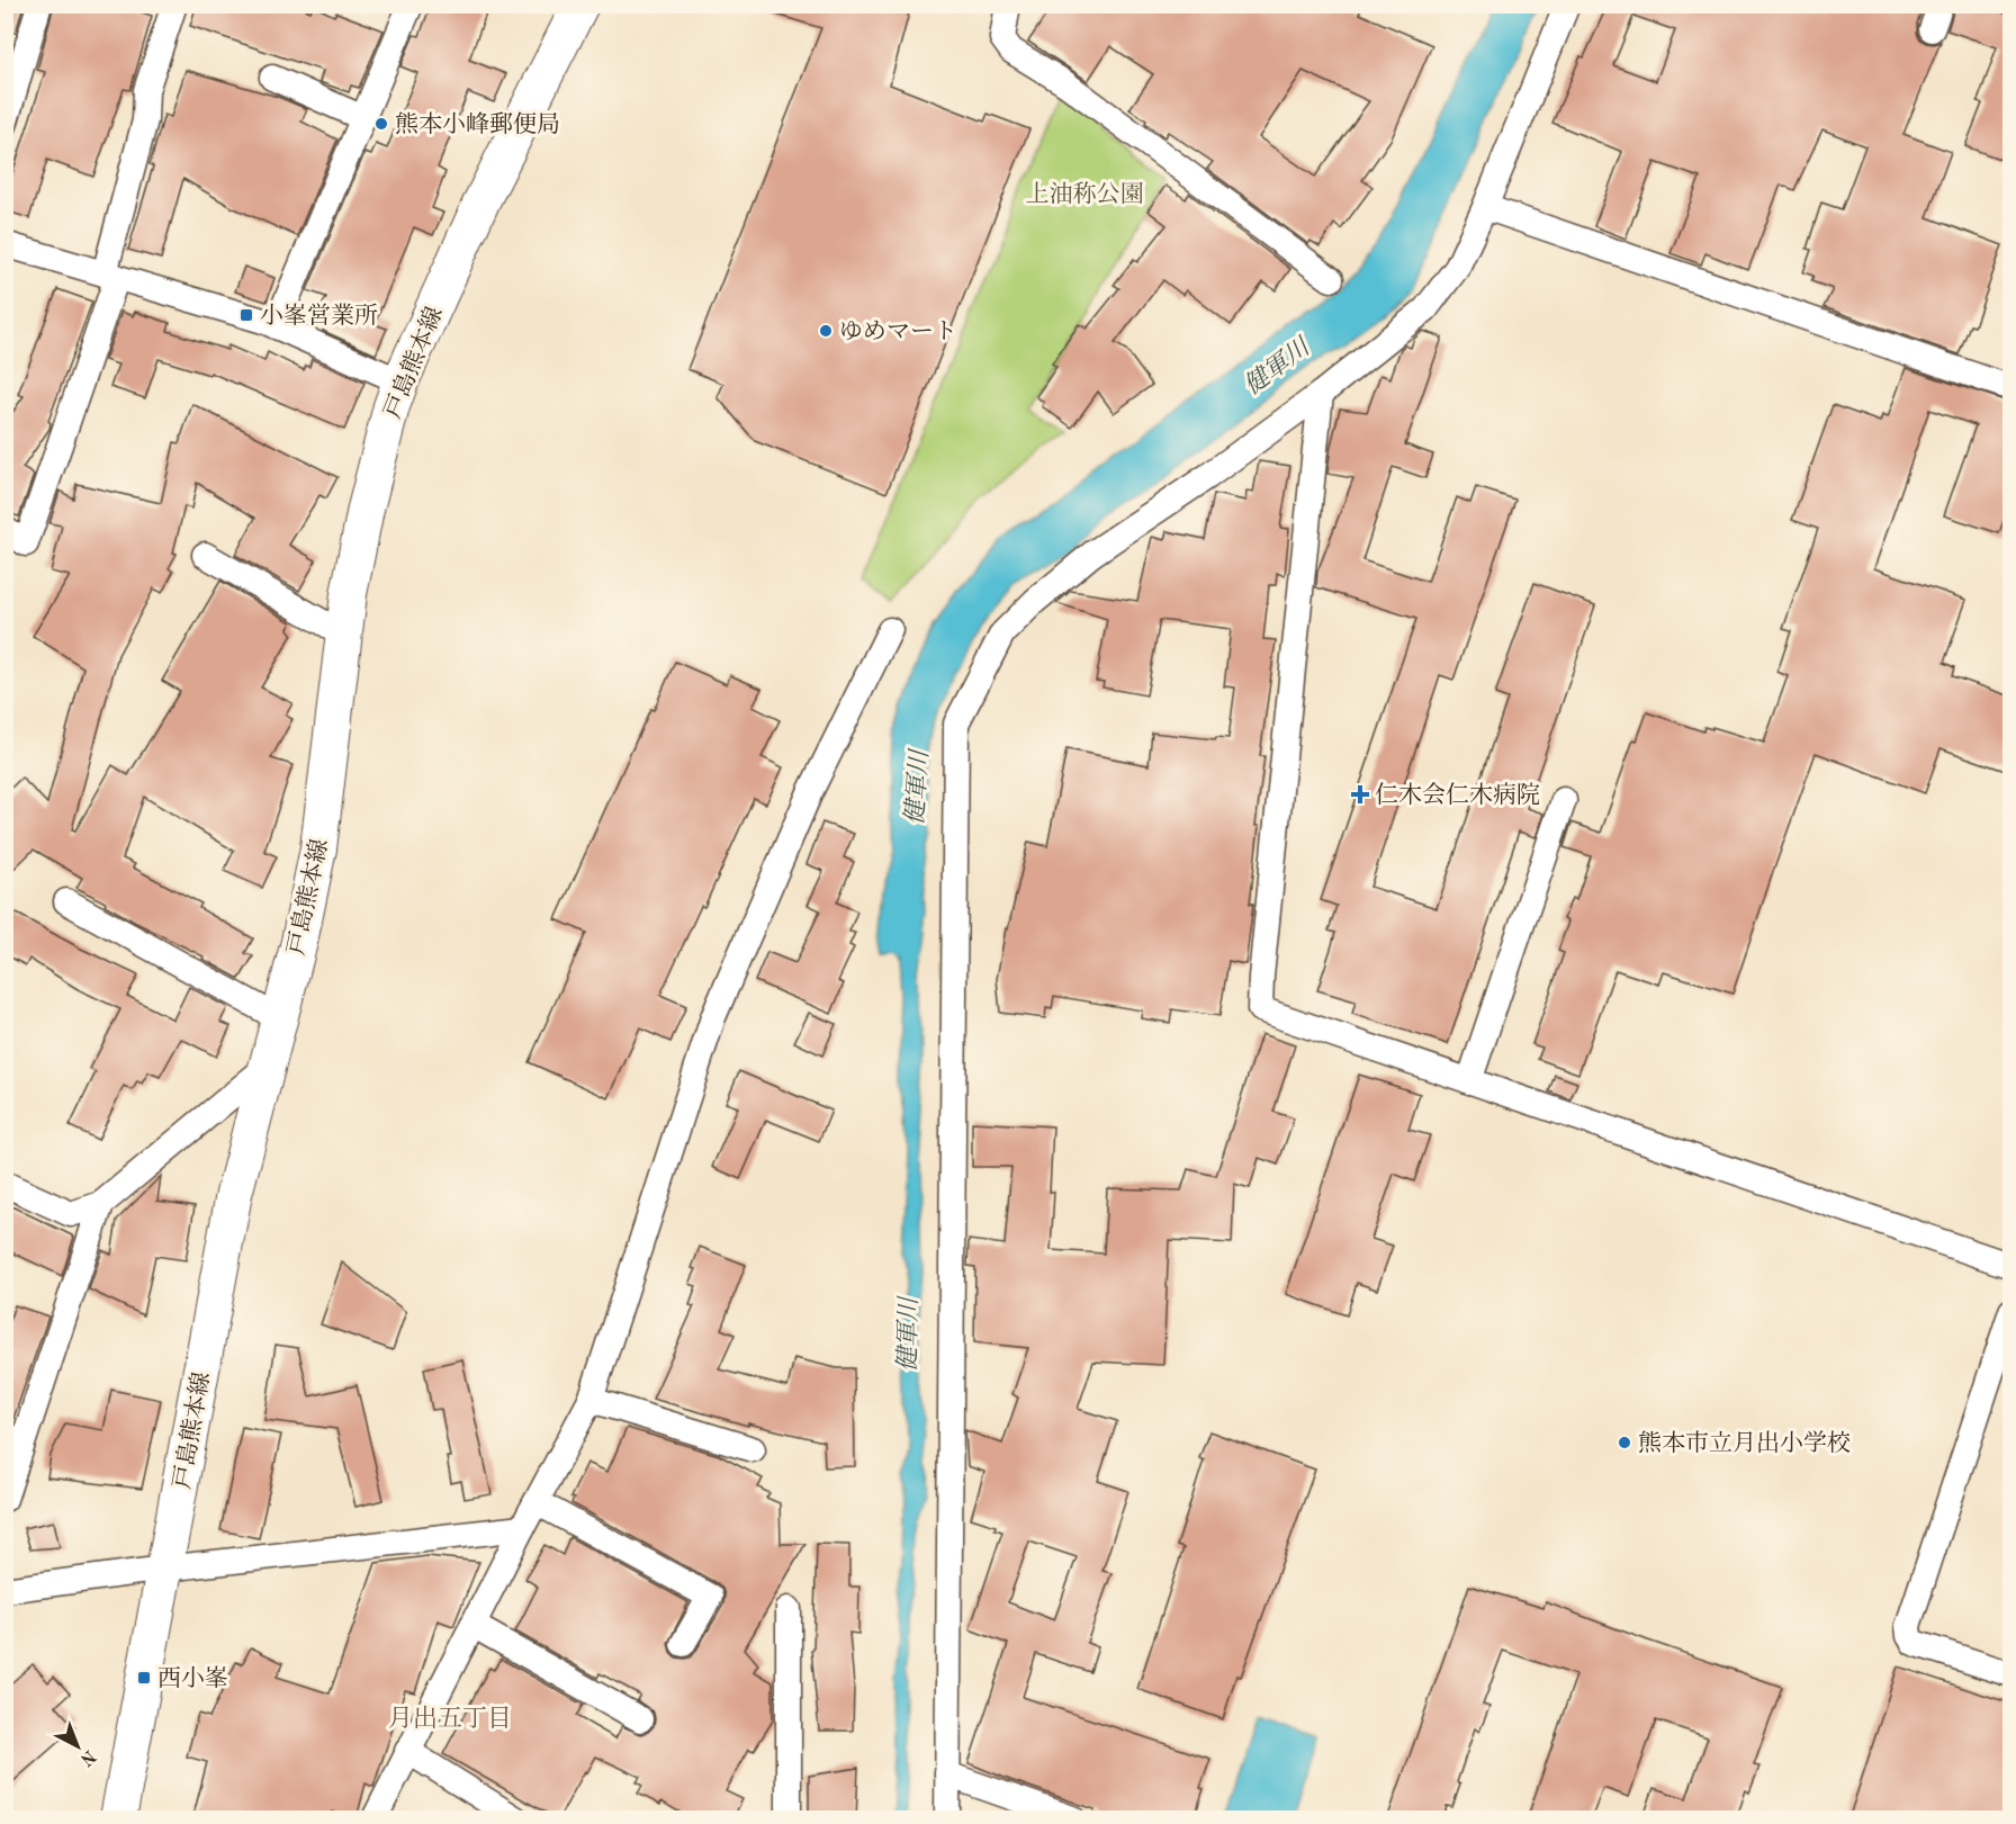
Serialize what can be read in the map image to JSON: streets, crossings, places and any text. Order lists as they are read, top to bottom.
{
  "streets": {
    "main road": ["戸島熊本線"]
  },
  "districts": ["月出五丁目"],
  "water": ["健軍川"],
  "parks": ["上油称公園"],
  "places": {
    "other": ["熊本小峰郵便局", "ゆめマート", "熊本市立月出小学校"],
    "transit": ["小峯営業所", "西小峯"],
    "health": ["仁木会仁木病院"]
  },
  "north": "bottom right"
}
